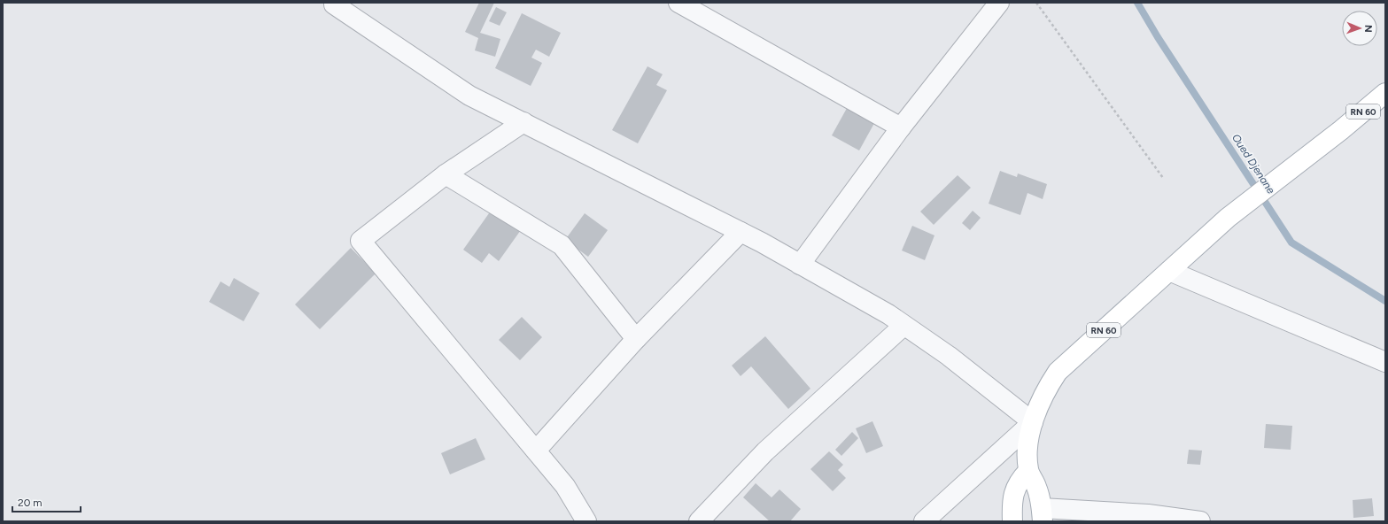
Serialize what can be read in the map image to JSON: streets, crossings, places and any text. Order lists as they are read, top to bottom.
{
  "streets": {
    "main road": ["RN 60"]
  },
  "water": ["Oued Djenane"],
  "scale_bar": "20 m",
  "north": "right"
}
